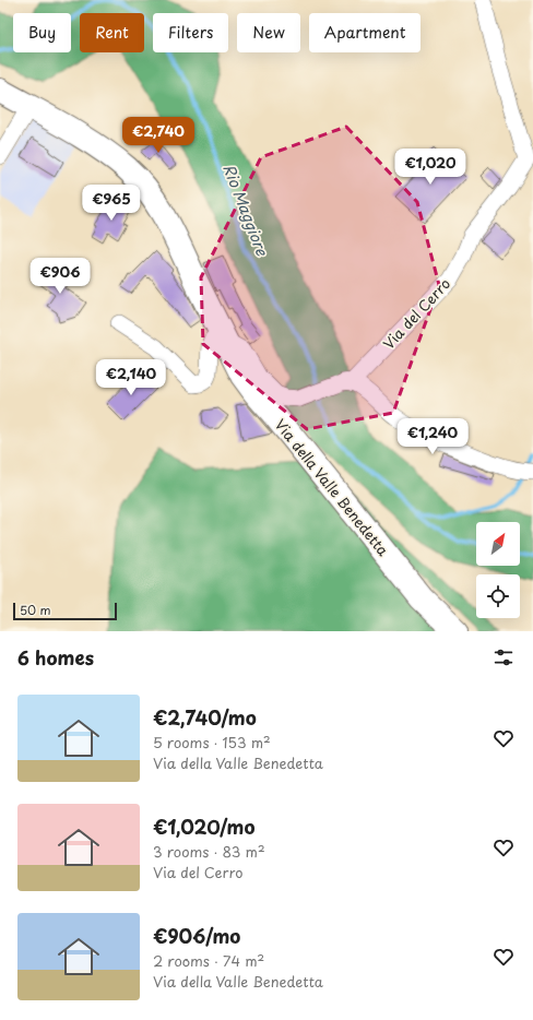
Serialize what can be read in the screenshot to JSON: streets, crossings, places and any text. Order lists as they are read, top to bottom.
{
  "streets": {
    "main road": ["Via della Valle Benedetta"],
    "street": ["Via del Cerro"]
  },
  "water": ["Rio Maggiore"],
  "scale_bar": "50 m",
  "north": "top right",
  "page": {
    "chip": [
      "Buy",
      "Rent",
      "Filters",
      "New",
      "Apartment"
    ],
    "price": [
      "€2,740",
      "€1,020",
      "€965",
      "€906",
      "€2,140",
      "€1,240"
    ],
    "scale": "50 m",
    "heading": "6 homes",
    "list": [
      {
        "name": "€2,740/mo",
        "note": "5 rooms · 153 m² · Via della Valle Benedetta"
      },
      {
        "name": "€1,020/mo",
        "note": "3 rooms · 83 m² · Via del Cerro"
      },
      {
        "name": "€906/mo",
        "note": "2 rooms · 74 m² · Via della Valle Benedetta"
      }
    ]
  }
}
